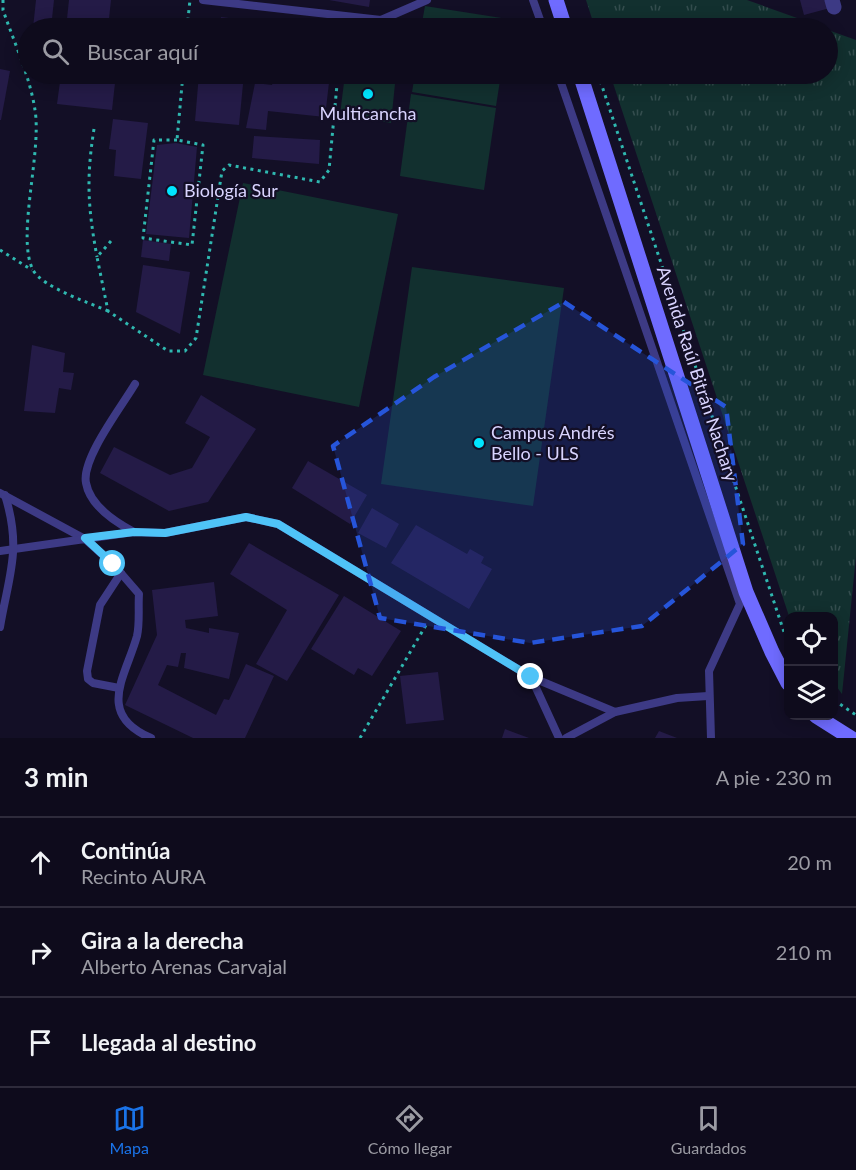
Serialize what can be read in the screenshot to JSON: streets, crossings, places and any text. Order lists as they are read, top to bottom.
{
  "streets": {
    "main road": ["Avenida Raúl Bitrán Nachary"]
  },
  "places": ["Multicancha", "Biología Sur", "Campus Andrés Bello - ULS"],
  "page": {
    "search": "Buscar aquí",
    "heading": ["3 min", "A pie · 230 m"],
    "list": [
      ["Continúa", "Recinto AURA", "20 m"],
      ["Gira a la derecha", "Alberto Arenas Carvajal", "210 m"],
      "Llegada al destino"
    ],
    "nav": ["Mapa", "Cómo llegar", "Guardados"]
  }
}
